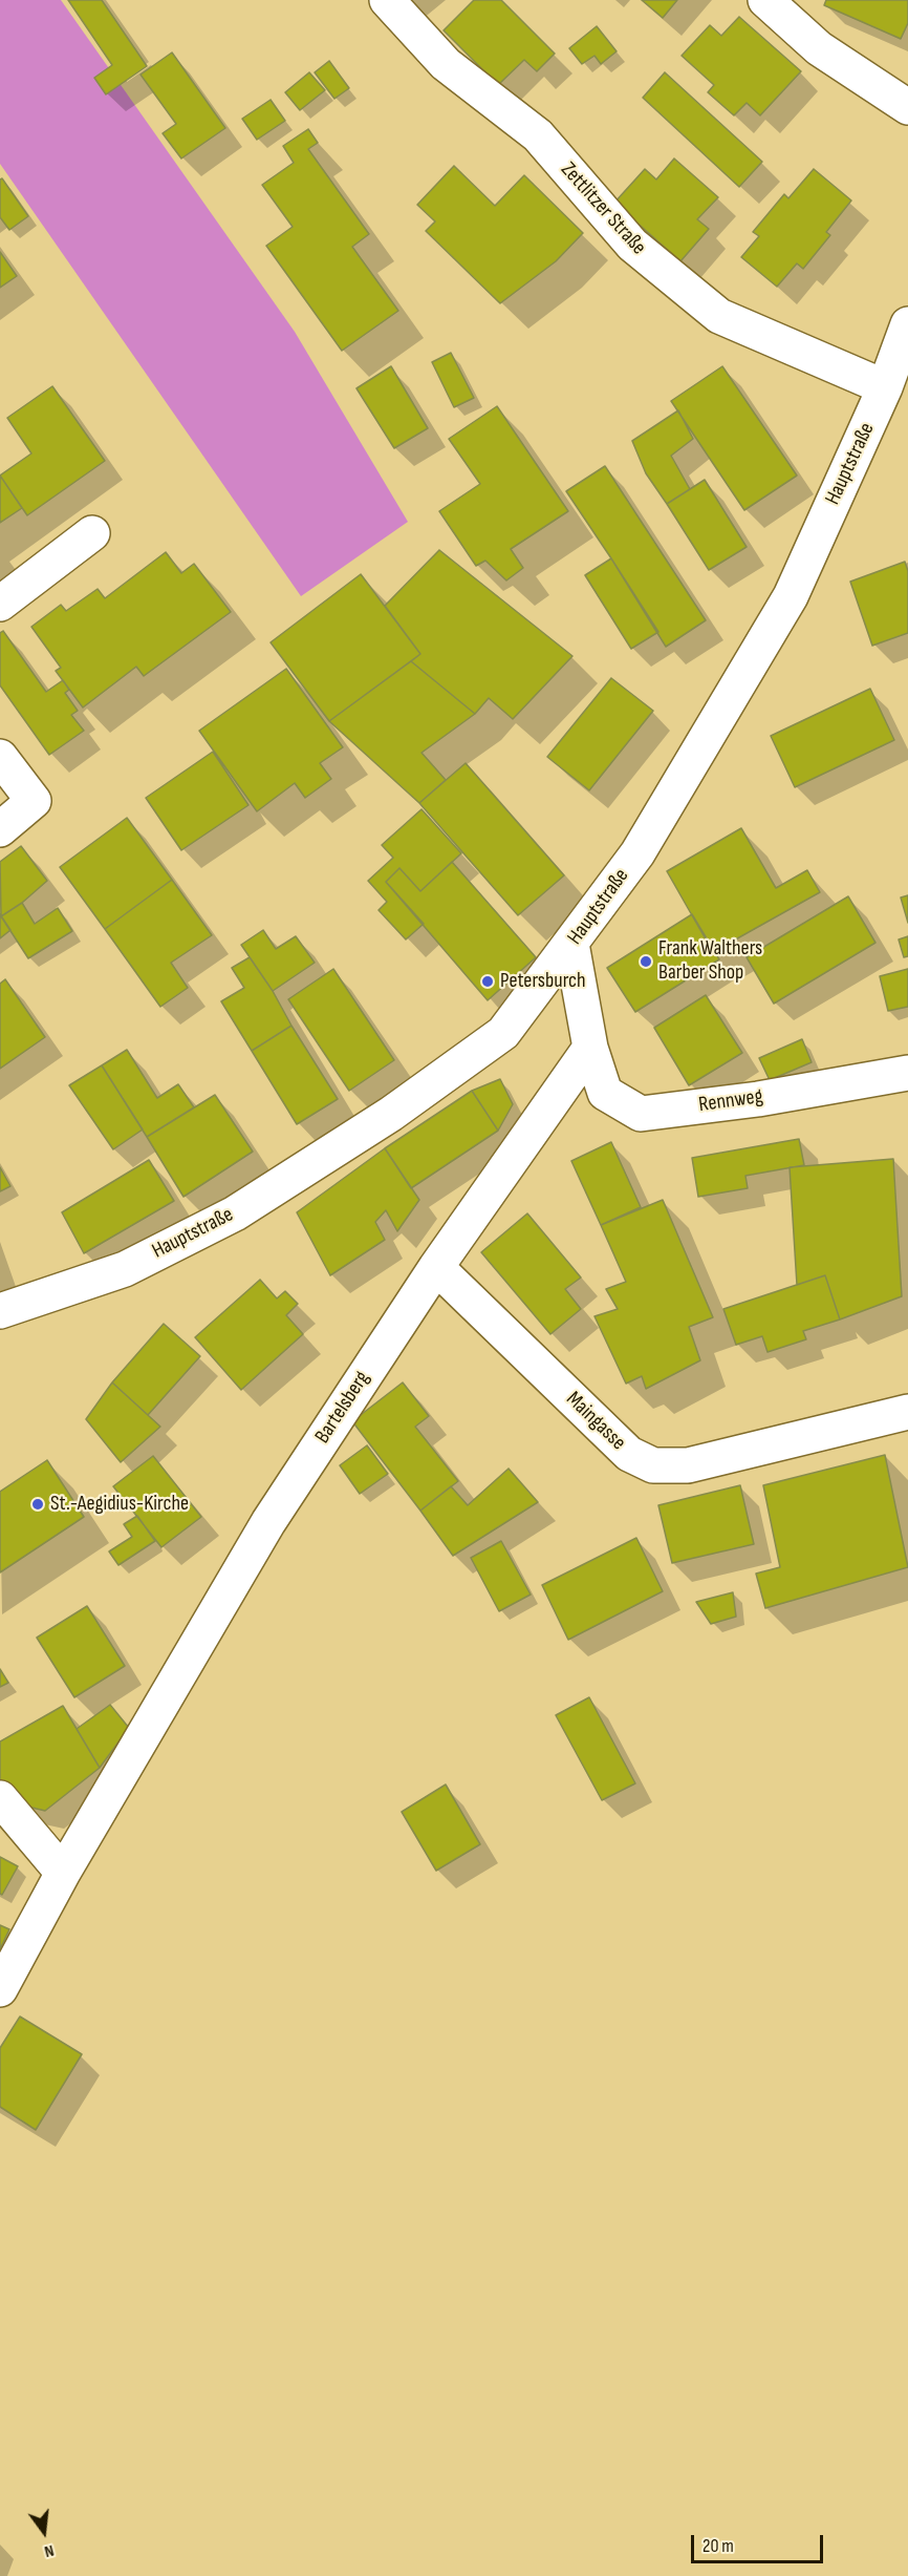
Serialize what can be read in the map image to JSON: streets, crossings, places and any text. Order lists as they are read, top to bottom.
{
  "streets": {
    "street": [
      "Zettlitzer Straße",
      "Hauptstraße",
      "Rennweg",
      "Bartelsberg",
      "Maingasse"
    ]
  },
  "crossings": [
    ["Zettlitzer Straße", "Hauptstraße"],
    ["Rennweg", "Bartelsberg"],
    ["Bartelsberg", "Maingasse"]
  ],
  "places": ["Frank Walthers Barber Shop", "Petersburch", "St.-Aegidius-Kirche"],
  "scale_bar": "20 m",
  "north": "bottom"
}
